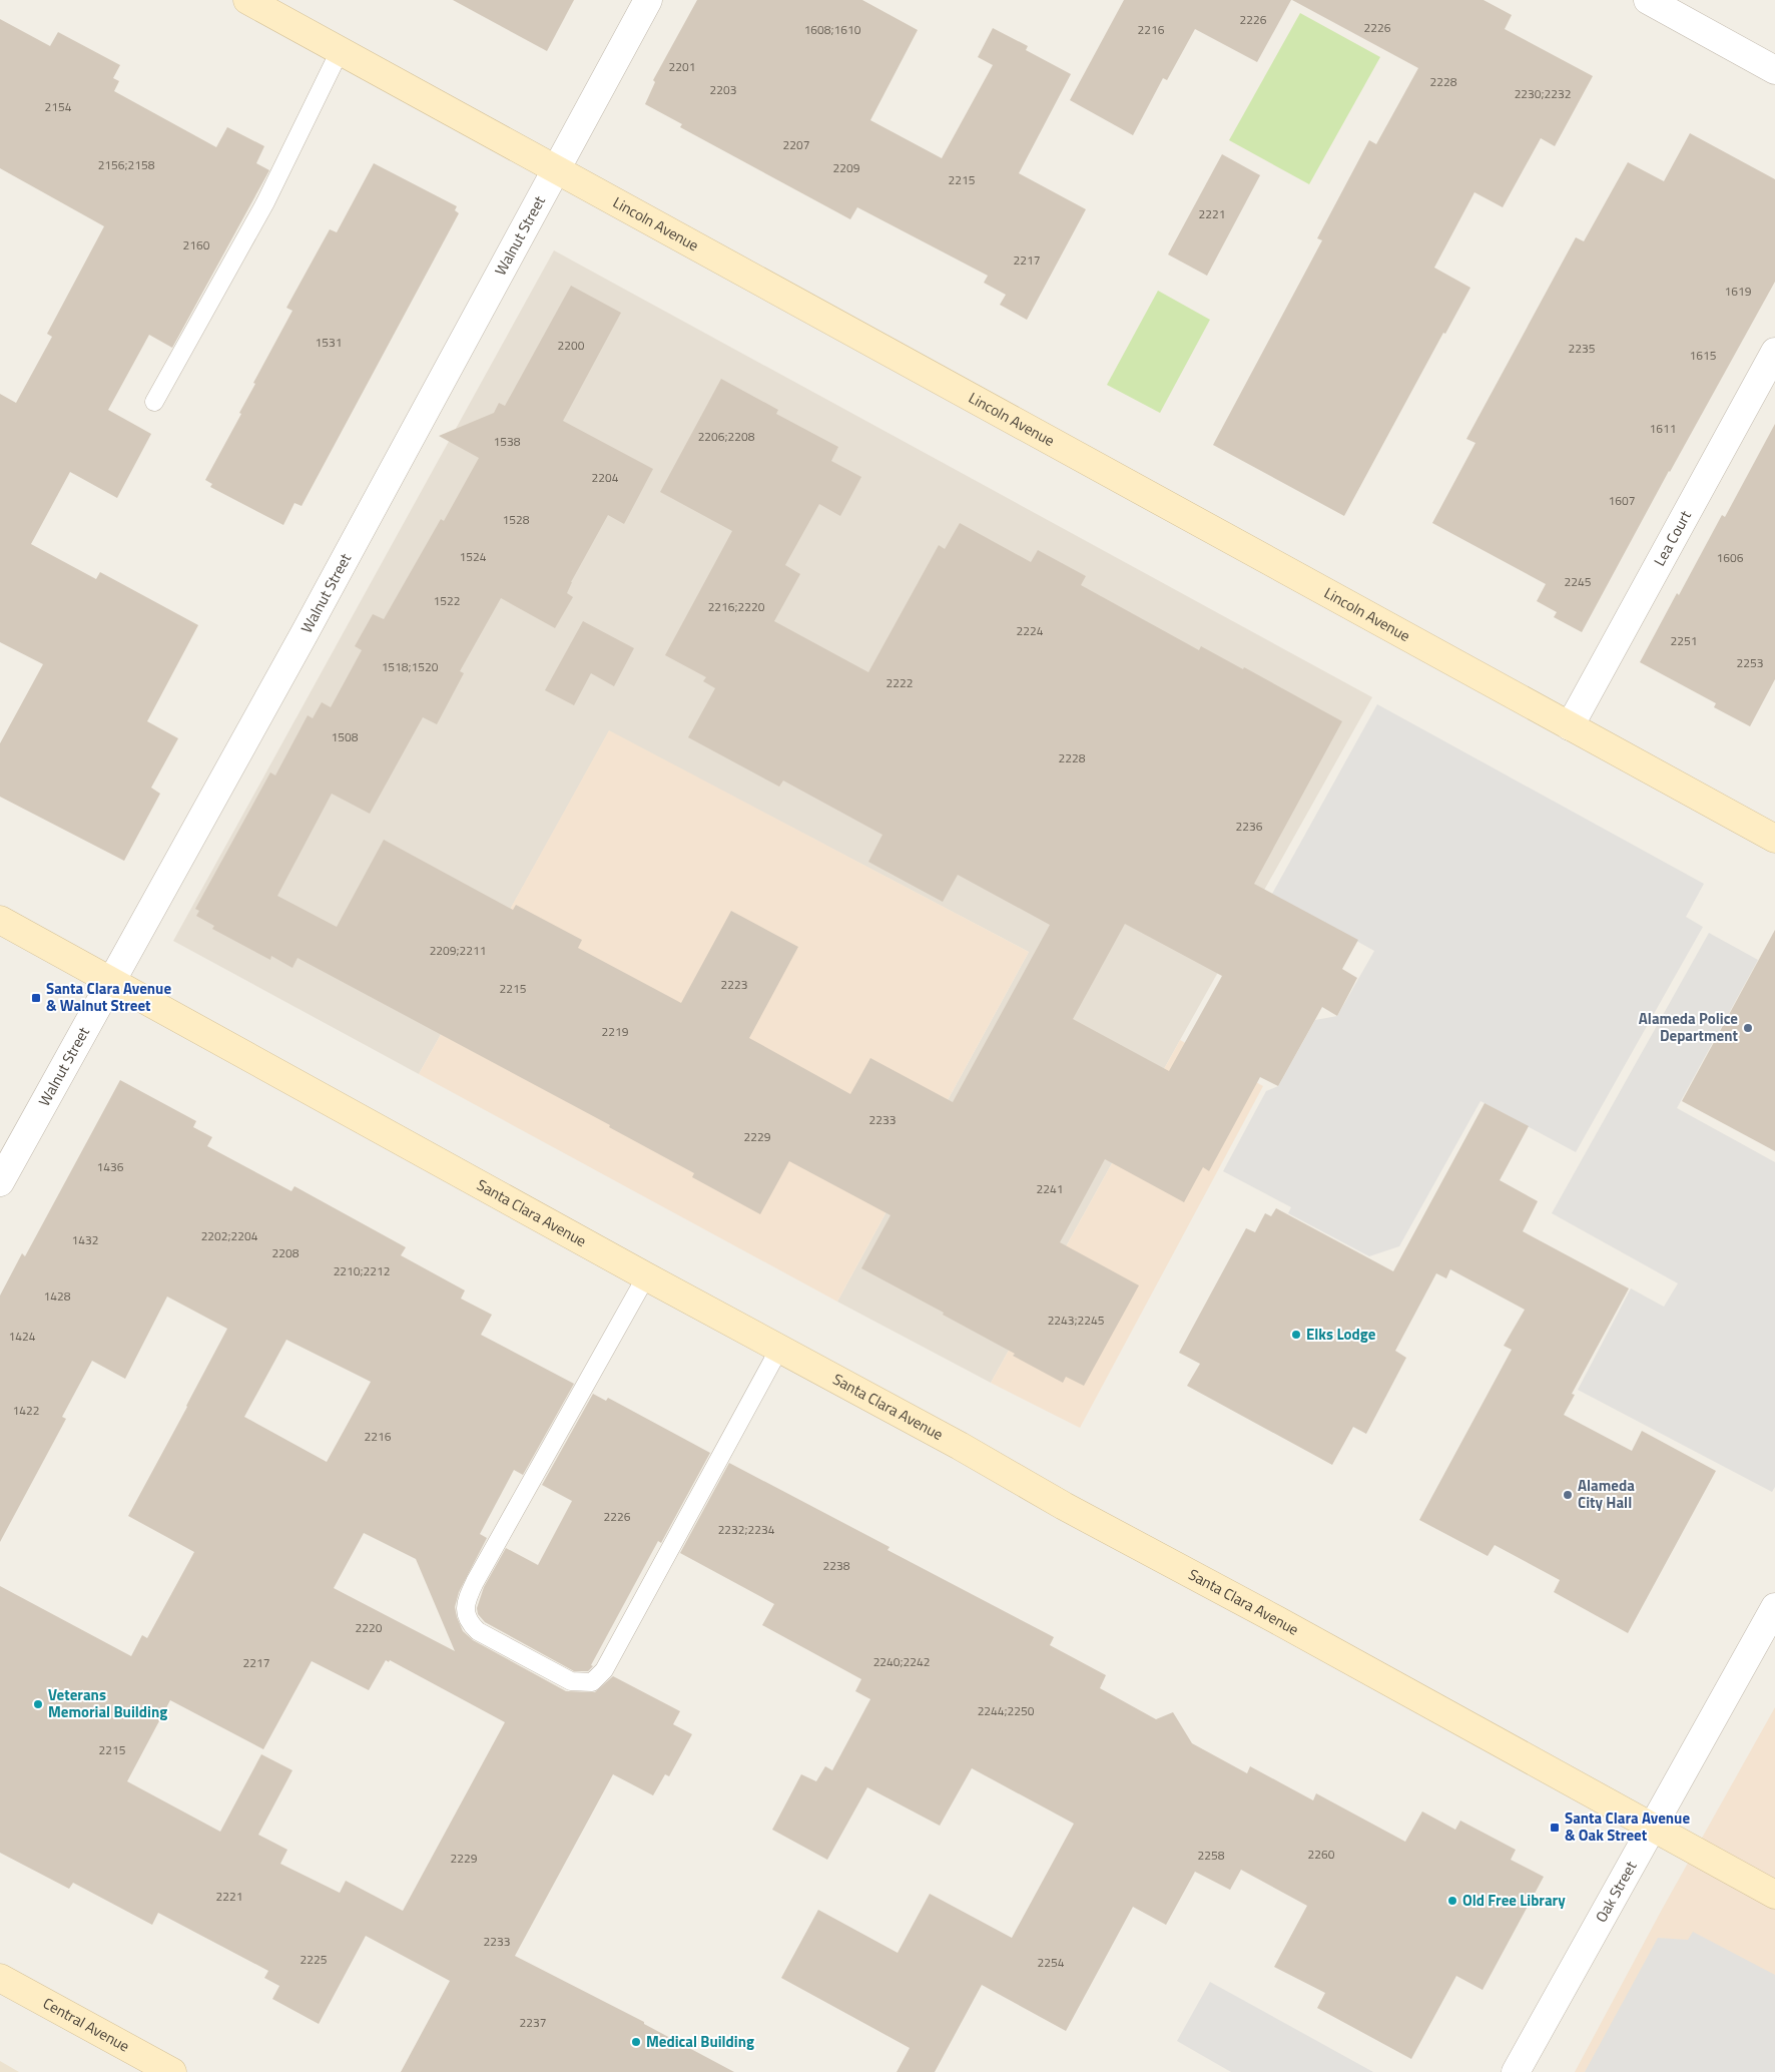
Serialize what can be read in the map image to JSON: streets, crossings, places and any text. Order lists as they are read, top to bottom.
{
  "streets": {
    "street": [
      "Lincoln Avenue",
      "Walnut Street",
      "Lea Court",
      "Santa Clara Avenue",
      "Oak Street",
      "Central Avenue"
    ]
  },
  "crossings": [
    ["Lincoln Avenue", "Walnut Street"],
    ["Lincoln Avenue", "Lea Court"],
    ["Walnut Street", "Santa Clara Avenue"],
    ["Santa Clara Avenue", "Oak Street"]
  ],
  "places": {
    "transit": ["Santa Clara Avenue & Walnut Street", "Santa Clara Avenue & Oak Street"],
    "other": [
      "Alameda Police Department",
      "Elks Lodge",
      "Alameda City Hall",
      "Veterans Memorial Building",
      "Old Free Library",
      "Medical Building"
    ]
  },
  "house_numbers": [
    "2226",
    "2226",
    "1608;1610",
    "2216",
    "2201",
    "2228",
    "2203",
    "2230;2232",
    "2154",
    "2207",
    "2156;2158",
    "2209",
    "2215",
    "2221",
    "2160",
    "2217",
    "1619",
    "1531",
    "2200",
    "2235",
    "1615",
    "1611",
    "2206;2208",
    "1538",
    "2204",
    "1607",
    "1528",
    "1524",
    "1606",
    "2245",
    "1522",
    "2216;2220",
    "2224",
    "2251",
    "2253",
    "1518;1520",
    "2222",
    "1508",
    "2228",
    "2236",
    "2209;2211",
    "2223",
    "2215",
    "2219",
    "2233",
    "2229",
    "1436",
    "2241",
    "2202;2204",
    "1432",
    "2208",
    "2210;2212",
    "1428",
    "2243;2245",
    "1424",
    "1422",
    "2216",
    "2226",
    "2232;2234",
    "2238",
    "2220",
    "2240;2242",
    "2217",
    "2244;2250",
    "2215",
    "2260",
    "2258",
    "2229",
    "2221",
    "2233",
    "2225",
    "2254",
    "2237"
  ]
}
